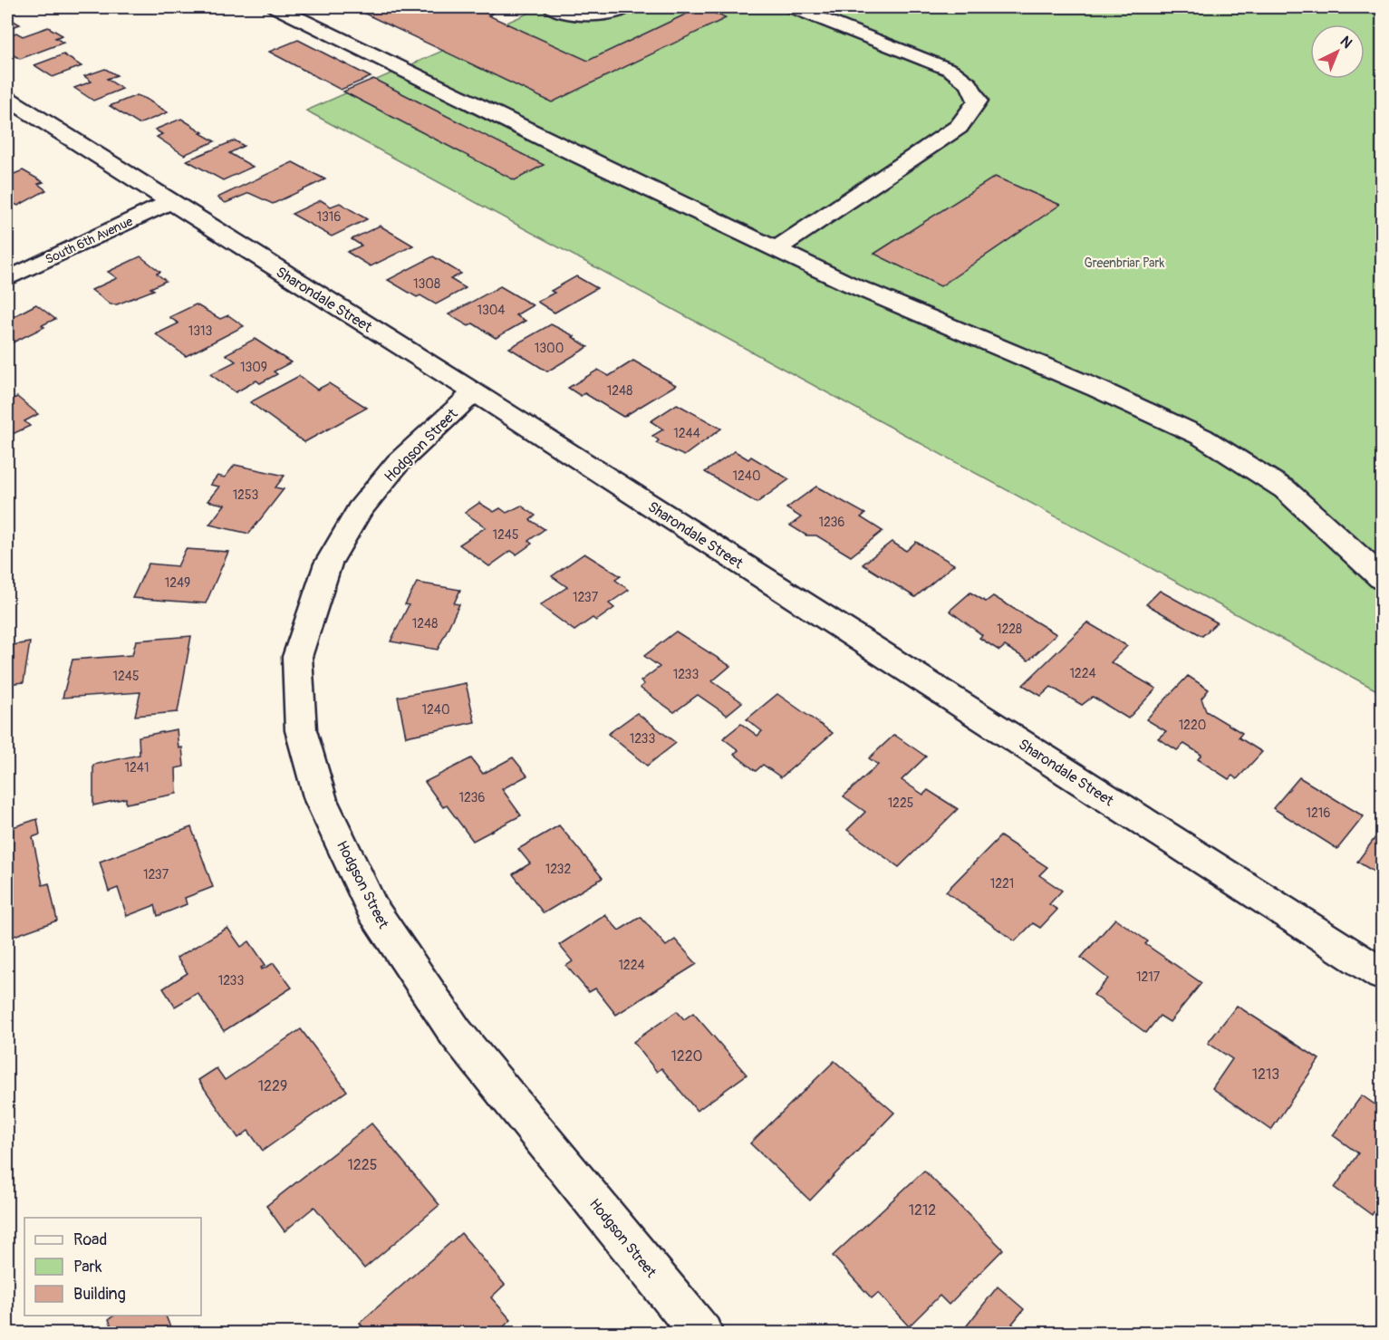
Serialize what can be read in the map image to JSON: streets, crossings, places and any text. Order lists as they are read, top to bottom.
{
  "streets": {
    "street": ["South 6th Avenue", "Sharondale Street", "Hodgson Street"]
  },
  "crossings": [
    ["South 6th Avenue", "Sharondale Street"],
    ["Sharondale Street", "Hodgson Street"]
  ],
  "parks": ["Greenbriar Park"],
  "house_numbers": [
    "1316",
    "1308",
    "1304",
    "1313",
    "1300",
    "1309",
    "1248",
    "1244",
    "1240",
    "1253",
    "1236",
    "1245",
    "1249",
    "1237",
    "1248",
    "1228",
    "1224",
    "1233",
    "1245",
    "1240",
    "1220",
    "1233",
    "1241",
    "1236",
    "1225",
    "1216",
    "1232",
    "1237",
    "1221",
    "1224",
    "1217",
    "1233",
    "1220",
    "1213",
    "1229",
    "1225",
    "1212"
  ],
  "legend": ["Road", "Park", "Building"],
  "north": "top right"
}
